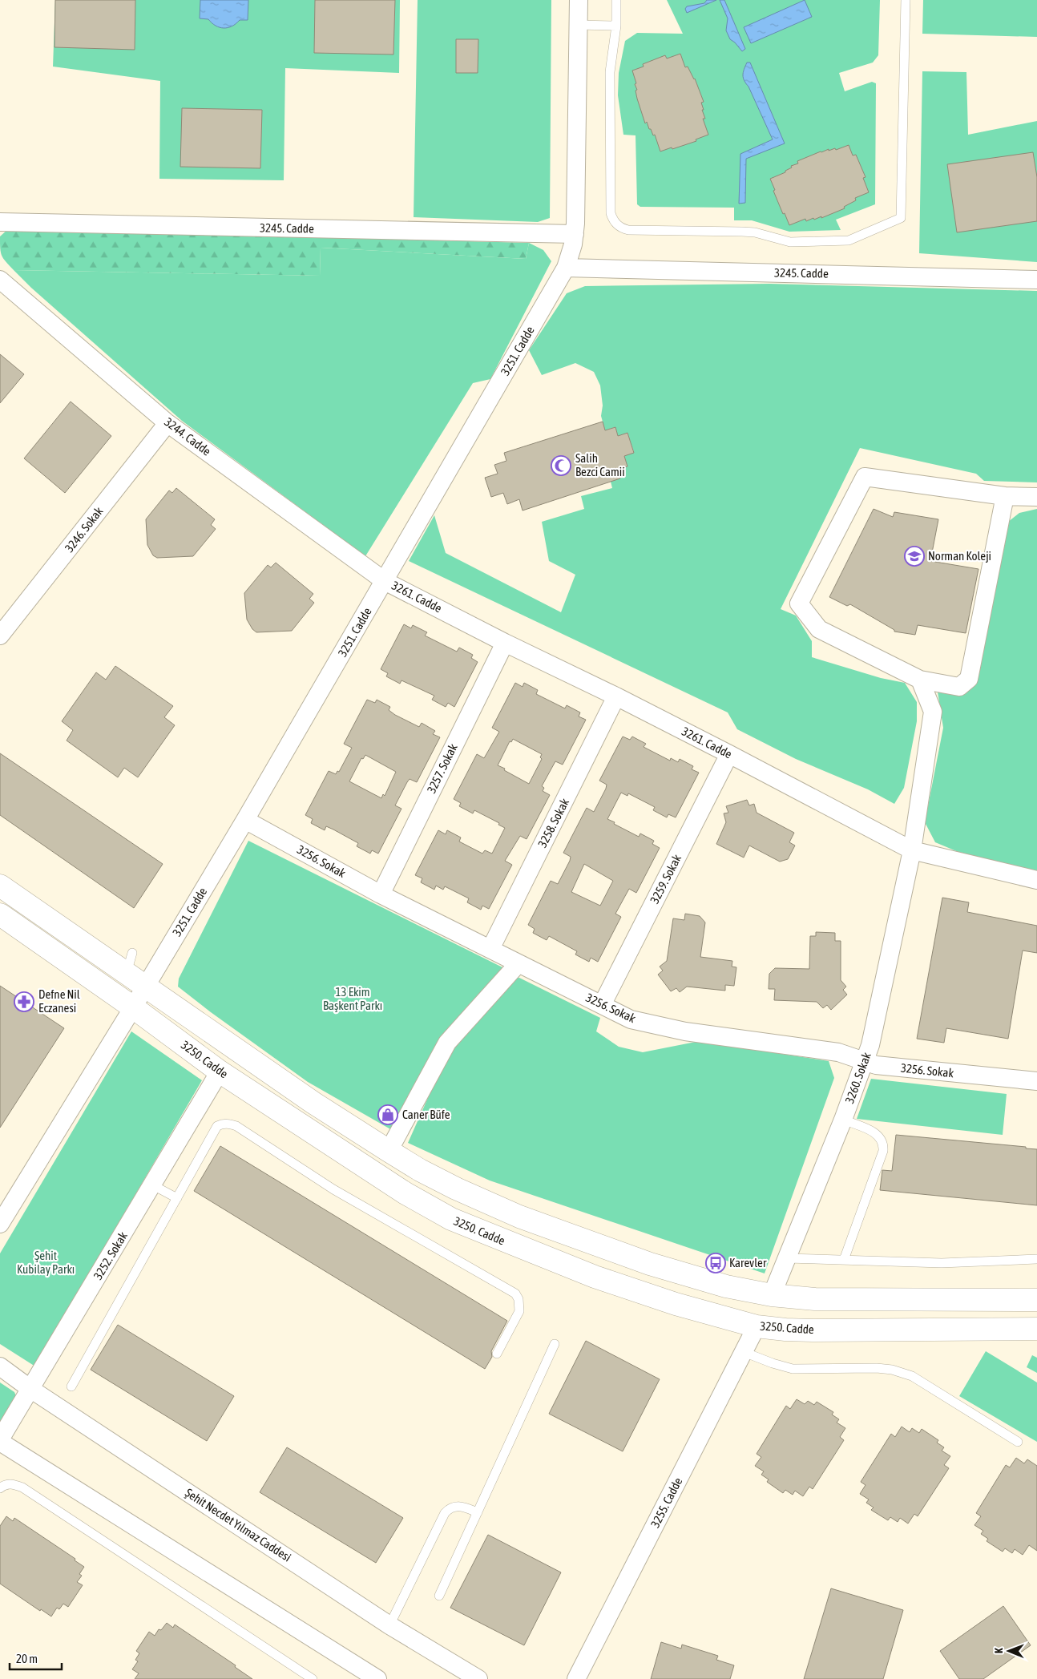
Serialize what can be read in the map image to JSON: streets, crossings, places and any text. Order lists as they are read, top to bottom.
{
  "streets": {
    "street": [
      "3245. Cadde",
      "3251. Cadde",
      "3244. Cadde",
      "3246. Sokak",
      "3261. Cadde",
      "3257. Sokak",
      "3258. Sokak",
      "3256. Sokak",
      "3259. Sokak",
      "3250. Cadde",
      "3260. Sokak",
      "3252. Sokak",
      "3255. Cadde",
      "Şehit Necdet Yılmaz Caddesi"
    ]
  },
  "crossings": [
    ["3245. Cadde", "3251. Cadde"],
    ["3251. Cadde", "3244. Cadde"],
    ["3251. Cadde", "3261. Cadde"],
    ["3251. Cadde", "3256. Sokak"],
    ["3251. Cadde", "3250. Cadde"],
    ["3244. Cadde", "3246. Sokak"],
    ["3244. Cadde", "3261. Cadde"],
    ["3261. Cadde", "3257. Sokak"],
    ["3261. Cadde", "3258. Sokak"],
    ["3261. Cadde", "3259. Sokak"],
    ["3261. Cadde", "3260. Sokak"],
    ["3257. Sokak", "3256. Sokak"],
    ["3258. Sokak", "3256. Sokak"],
    ["3256. Sokak", "3259. Sokak"],
    ["3256. Sokak", "3260. Sokak"],
    ["3250. Cadde", "3252. Sokak"],
    ["3250. Cadde", "3255. Cadde"],
    ["3252. Sokak", "Şehit Necdet Yılmaz Caddesi"]
  ],
  "parks": ["13 Ekim Başkent Parkı", "Şehit Kubilay Parkı"],
  "places": {
    "mosque": ["Salih Bezci Camii"],
    "school or university": ["Norman Koleji"],
    "pharmacy": ["Defne Nil Eczanesi"],
    "shop": ["Caner Büfe"],
    "bus stop": ["Karevler"]
  },
  "scale_bar": "20 m",
  "north": "left"
}
